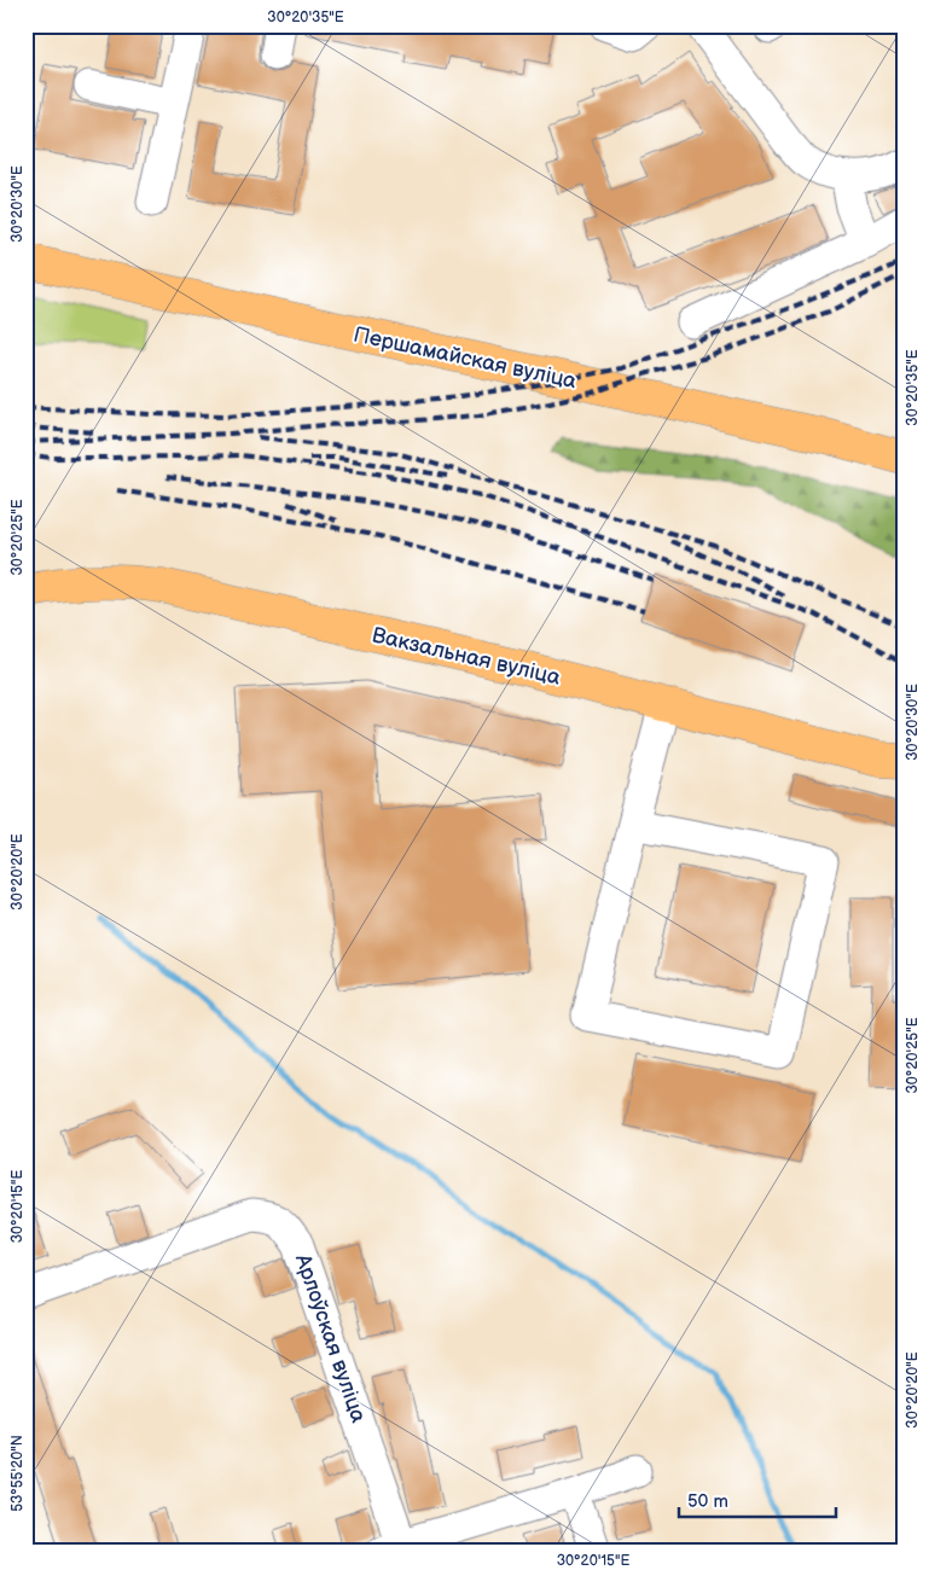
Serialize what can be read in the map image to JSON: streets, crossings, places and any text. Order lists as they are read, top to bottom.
{
  "streets": {
    "main road": ["Першамайская вуліца", "Вакзальная вуліца"],
    "street": ["Арлоўская вуліца"]
  },
  "scale_bar": "50 m",
  "coordinates": [
    "30°20'35\"E",
    "30°20'30\"E",
    "30°20'25\"E",
    "30°20'20\"E",
    "30°20'15\"E",
    "53°55'20\"N"
  ]
}
